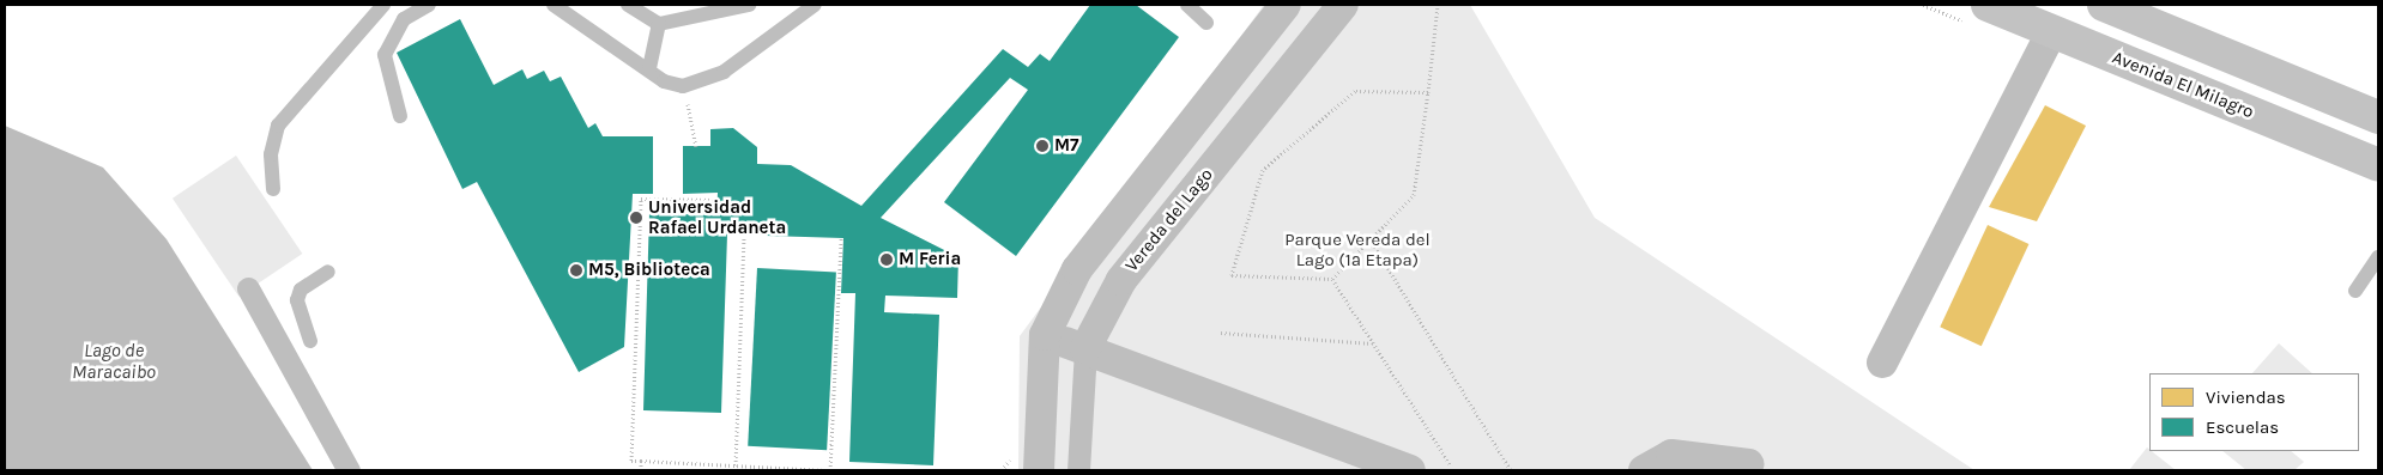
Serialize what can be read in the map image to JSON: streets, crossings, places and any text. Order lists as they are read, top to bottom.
{
  "streets": {
    "main road": ["Avenida El Milagro"],
    "street": ["Vereda del Lago"]
  },
  "water": ["Lago de Maracaibo"],
  "parks": ["Parque Vereda del Lago (1ª Etapa)"],
  "places": [
    "M7",
    "Universidad Rafael Urdaneta",
    "M Feria",
    "M5, Biblioteca"
  ],
  "legend": ["Viviendas", "Escuelas"]
}
